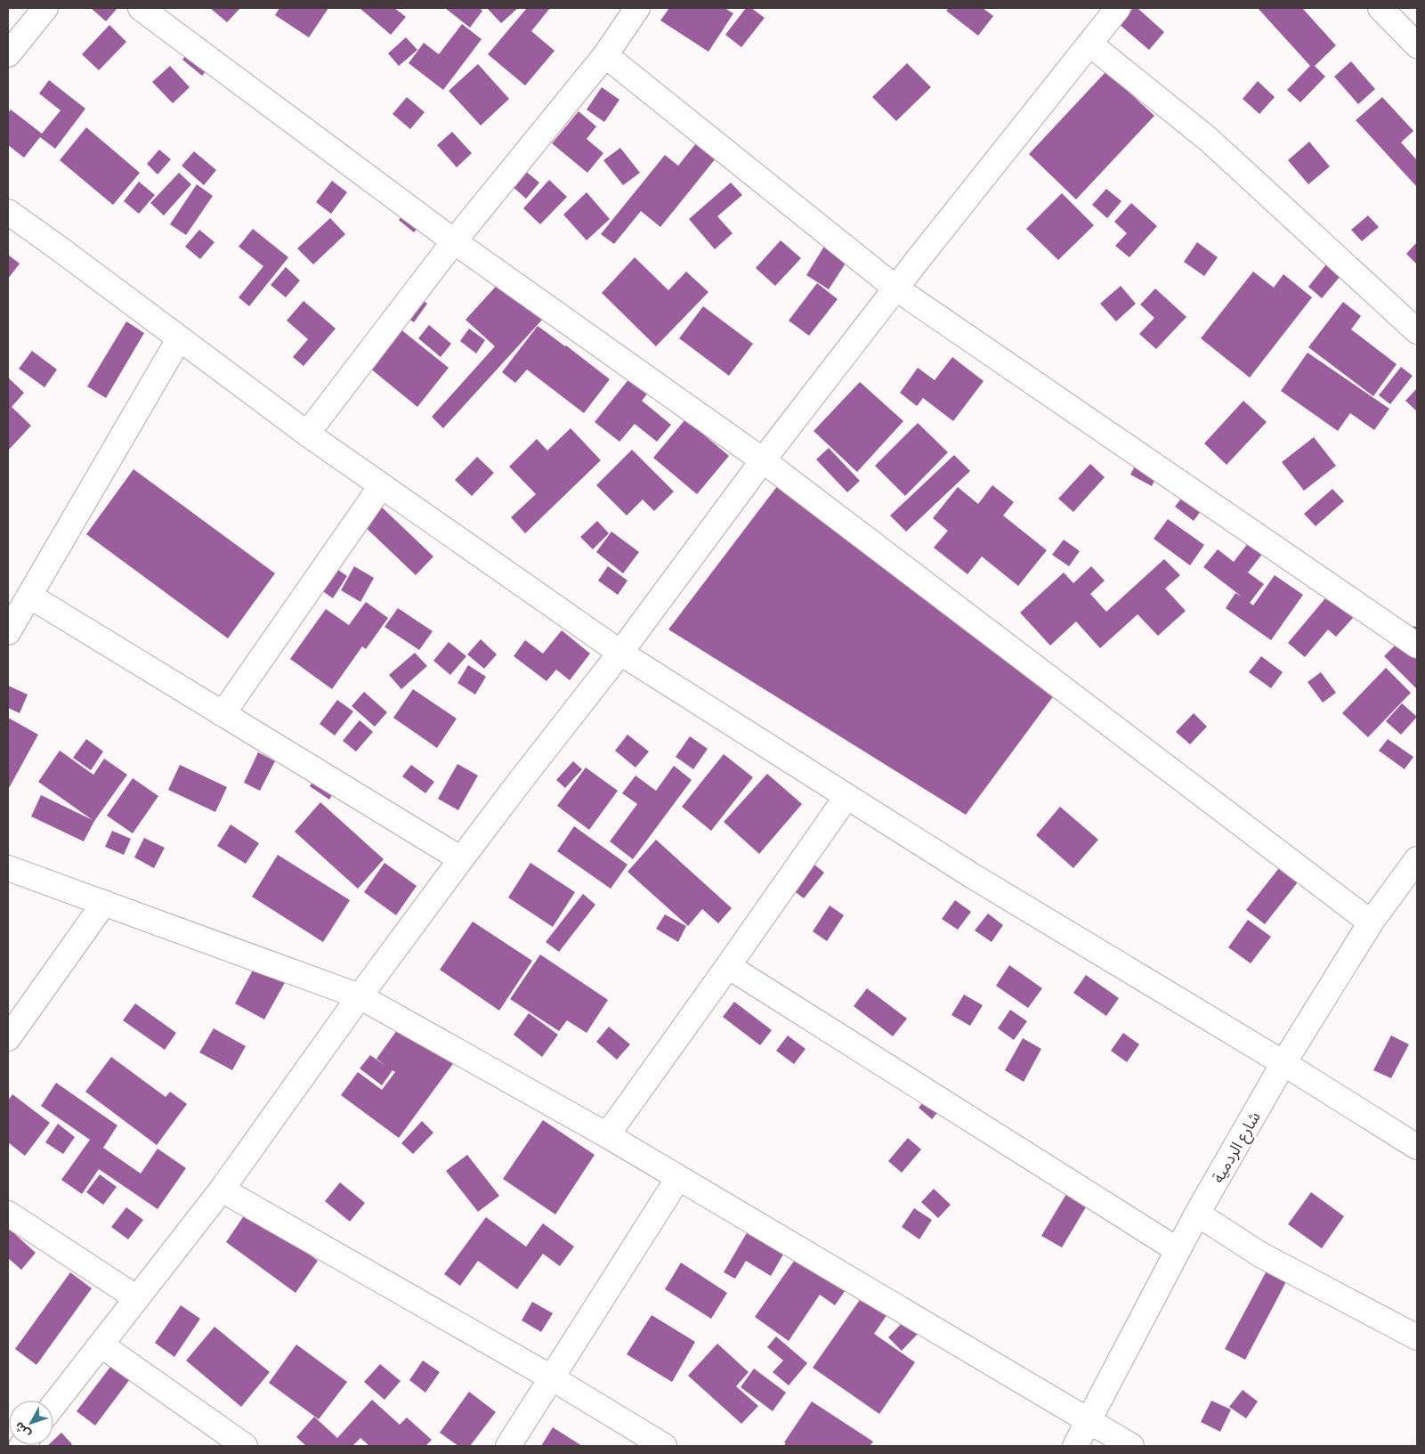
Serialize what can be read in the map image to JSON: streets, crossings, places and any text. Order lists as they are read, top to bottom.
{
  "streets": {
    "street": ["شارع الردمية"]
  },
  "north": "bottom left"
}
